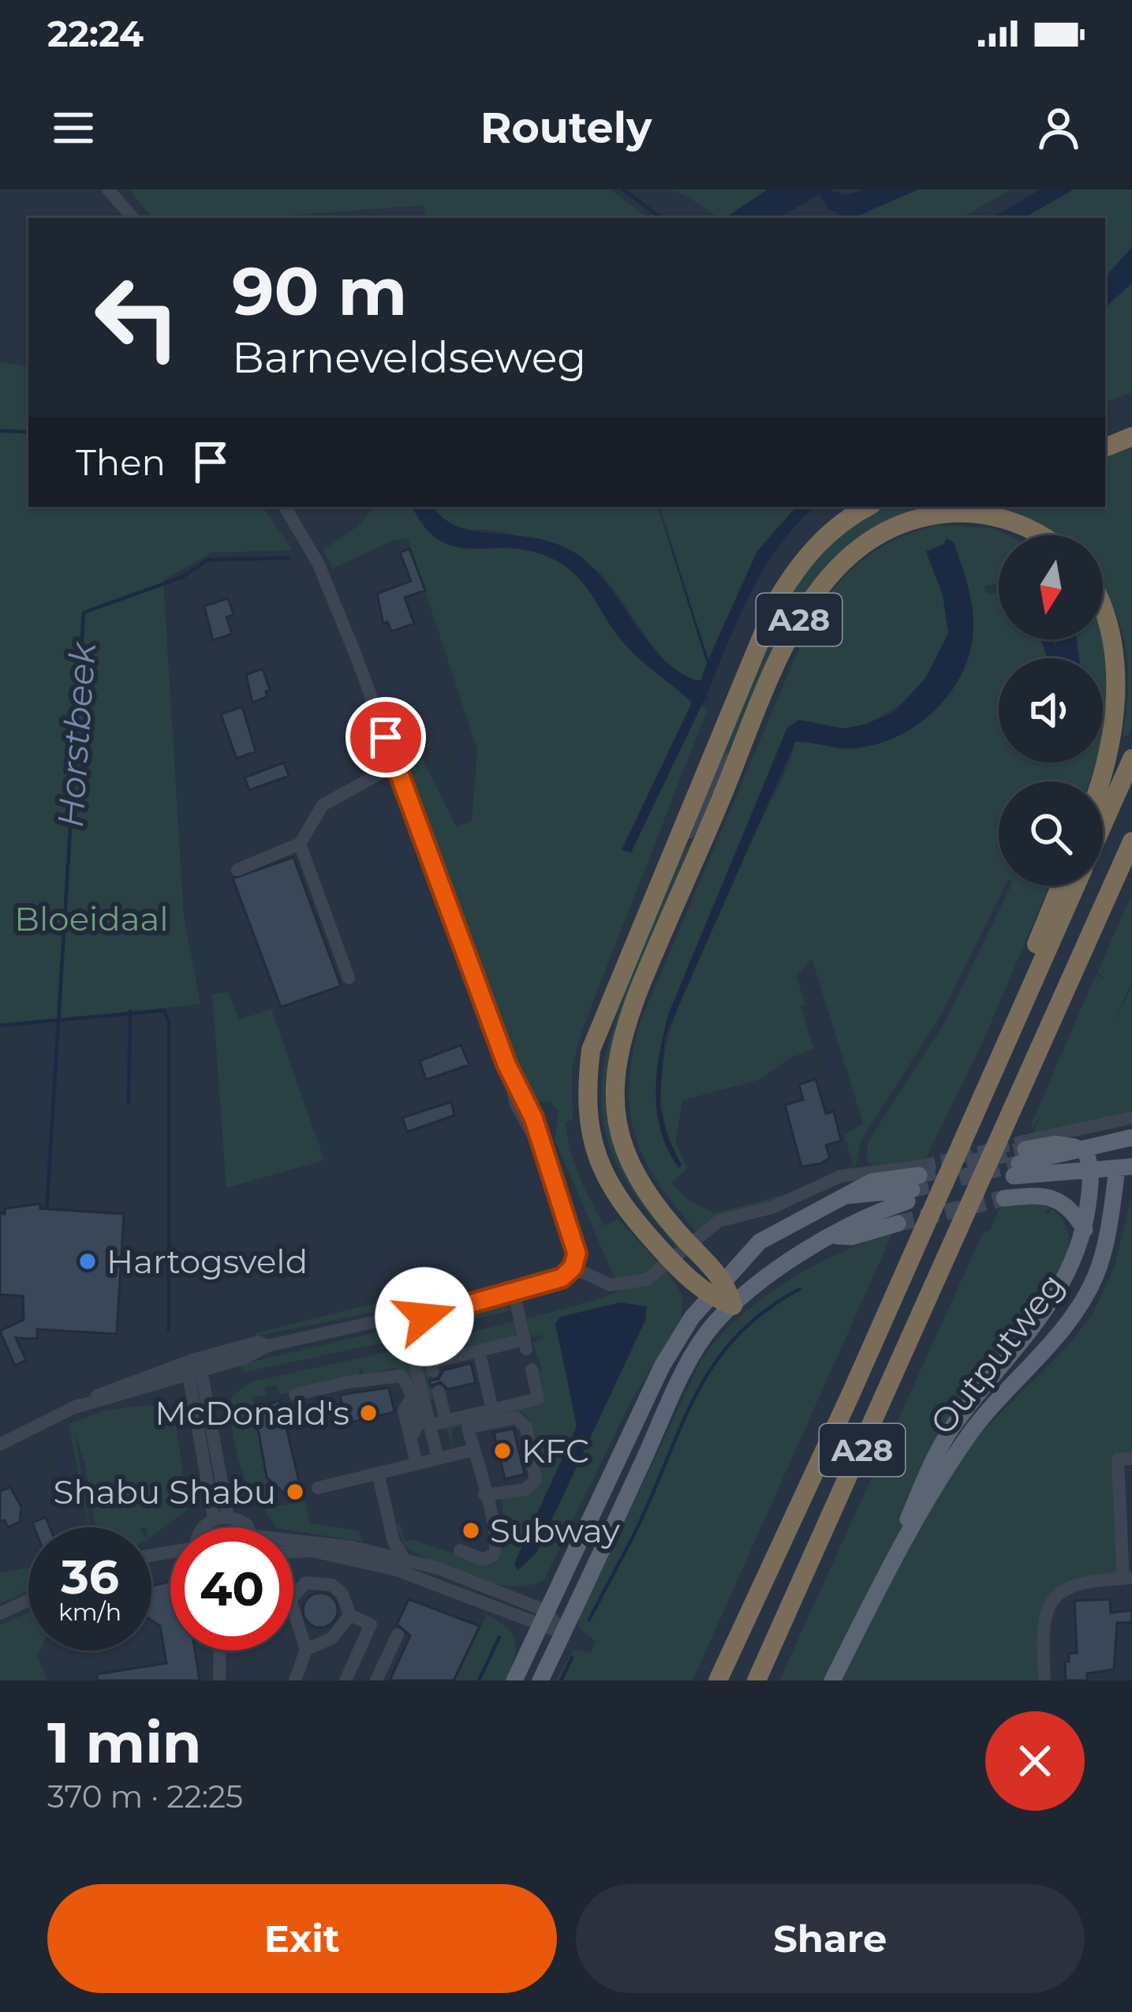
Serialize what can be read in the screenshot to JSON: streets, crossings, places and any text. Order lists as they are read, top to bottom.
{
  "streets": {
    "highway": ["A28"],
    "main road": ["Outputweg"]
  },
  "water": ["Horstbeek"],
  "parks": ["Bloeidaal"],
  "places": [
    "Hartogsveld",
    "McDonald's",
    "KFC",
    "Shabu Shabu",
    "Subway"
  ],
  "north": "bottom",
  "page": {
    "status": "22:24",
    "header": "Routely",
    "turn": ["90 m", "Barneveldseweg"],
    "then": "Then",
    "speed": "36 km/h",
    "limit": "40",
    "heading": ["1 min", "370 m · 22:25"],
    "buttons": ["Exit", "Share"]
  }
}
